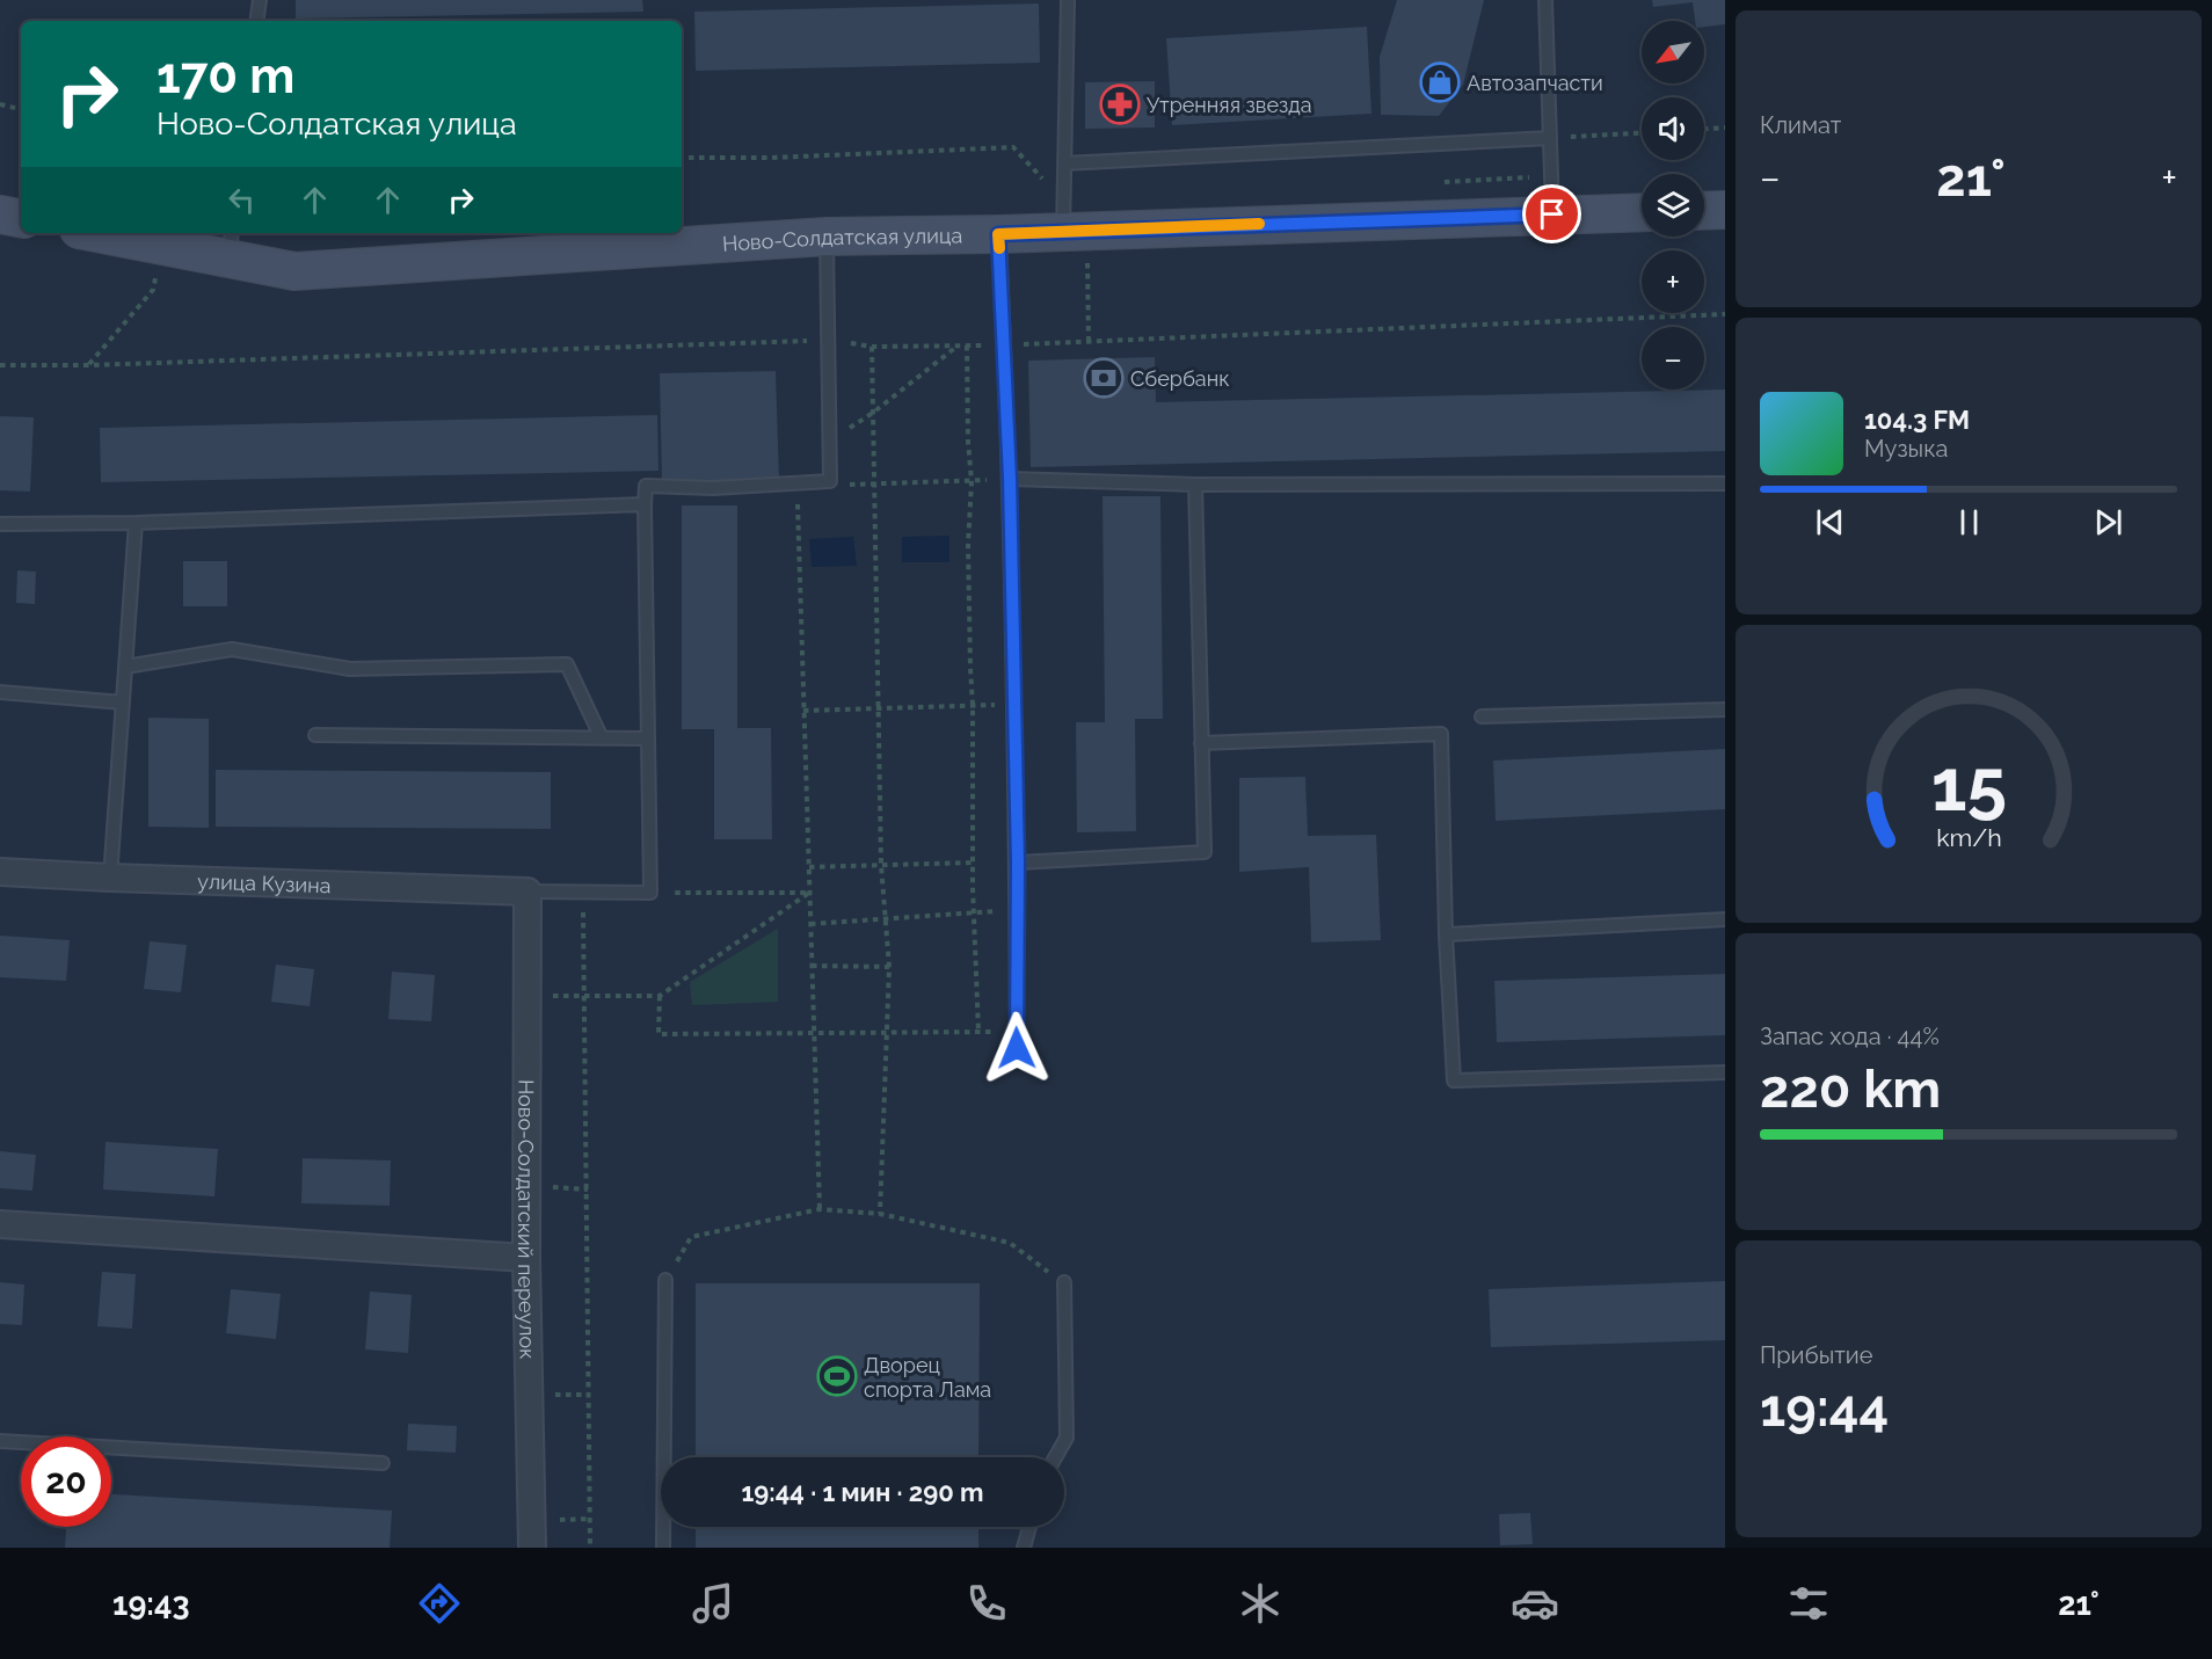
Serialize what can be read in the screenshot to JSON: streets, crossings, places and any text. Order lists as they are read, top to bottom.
{
  "streets": {
    "main road": ["Ново-Солдатская улица"],
    "street": ["улица Кузина", "Ново-Солдатский переулок"]
  },
  "crossings": [
    ["улица Кузина", "Ново-Солдатский переулок"]
  ],
  "places": {
    "shop": ["Автозапчасти"],
    "pharmacy": ["Утренняя звезда"],
    "bank": ["Сбербанк"],
    "sports": ["Дворец спорта Лама"]
  },
  "north": "bottom left",
  "page": {
    "tile": [
      "Климат",
      ["Запас хода · 44%", "220 km"],
      ["Прибытие", "19:44"]
    ],
    "map_buttons": ["+", "−"],
    "turn": ["170 m", "Ново-Солдатская улица"],
    "heat": ["−", "21°", "+"],
    "song": ["104.3 FM", "Музыка"],
    "limit": "20",
    "trip": "19:44 · 1 мин · 290 m",
    "tabs": ["19:43", "21°"],
    "gauge": ["15", "km/h"]
  }
}
